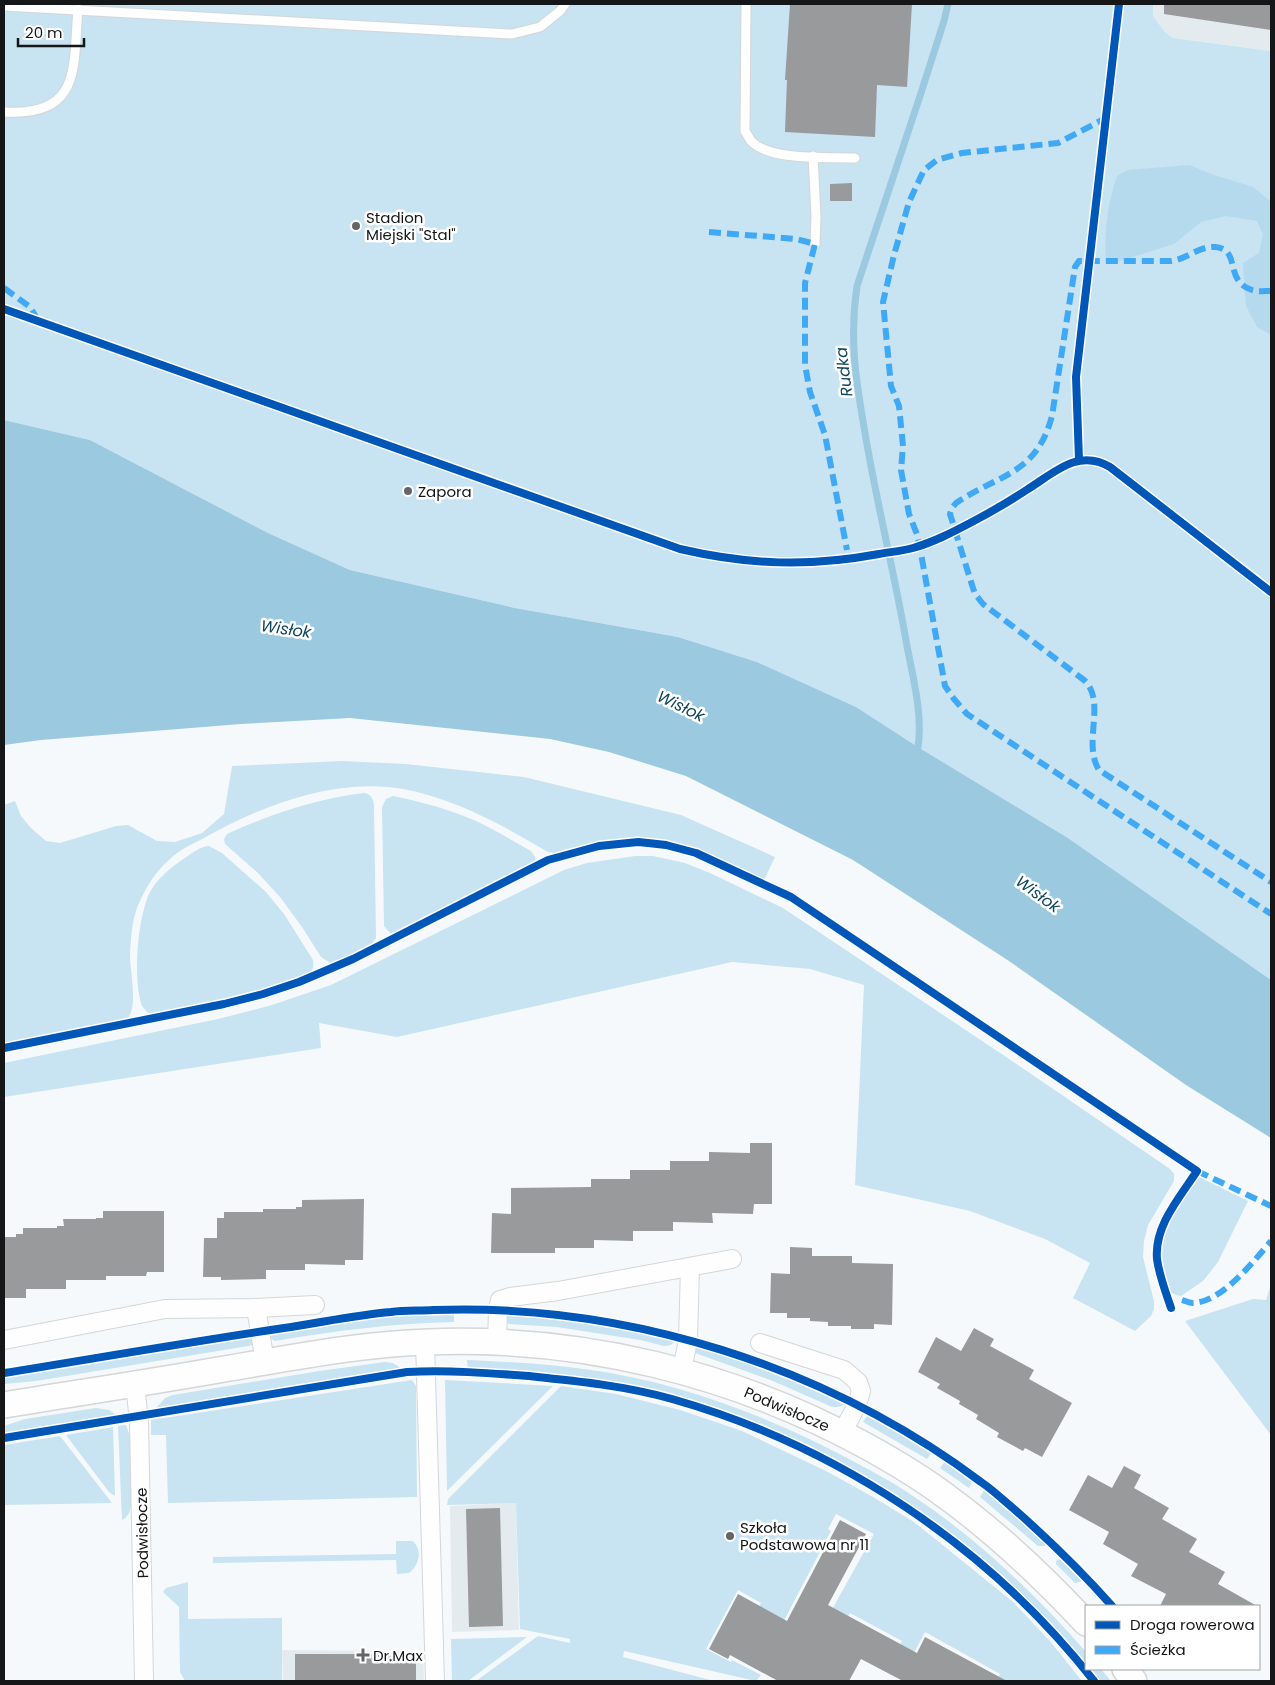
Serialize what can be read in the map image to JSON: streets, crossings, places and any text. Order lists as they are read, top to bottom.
{
  "streets": {
    "street": ["Podwisłocze"]
  },
  "water": ["Rudka", "Wisłok"],
  "places": {
    "other": ["Stadion Miejski \"Stal\"", "Zapora", "Szkoła Podstawowa nr 11"],
    "health": ["Dr.Max"]
  },
  "legend": ["Droga rowerowa", "Ścieżka"],
  "scale_bar": "20 m"
}
